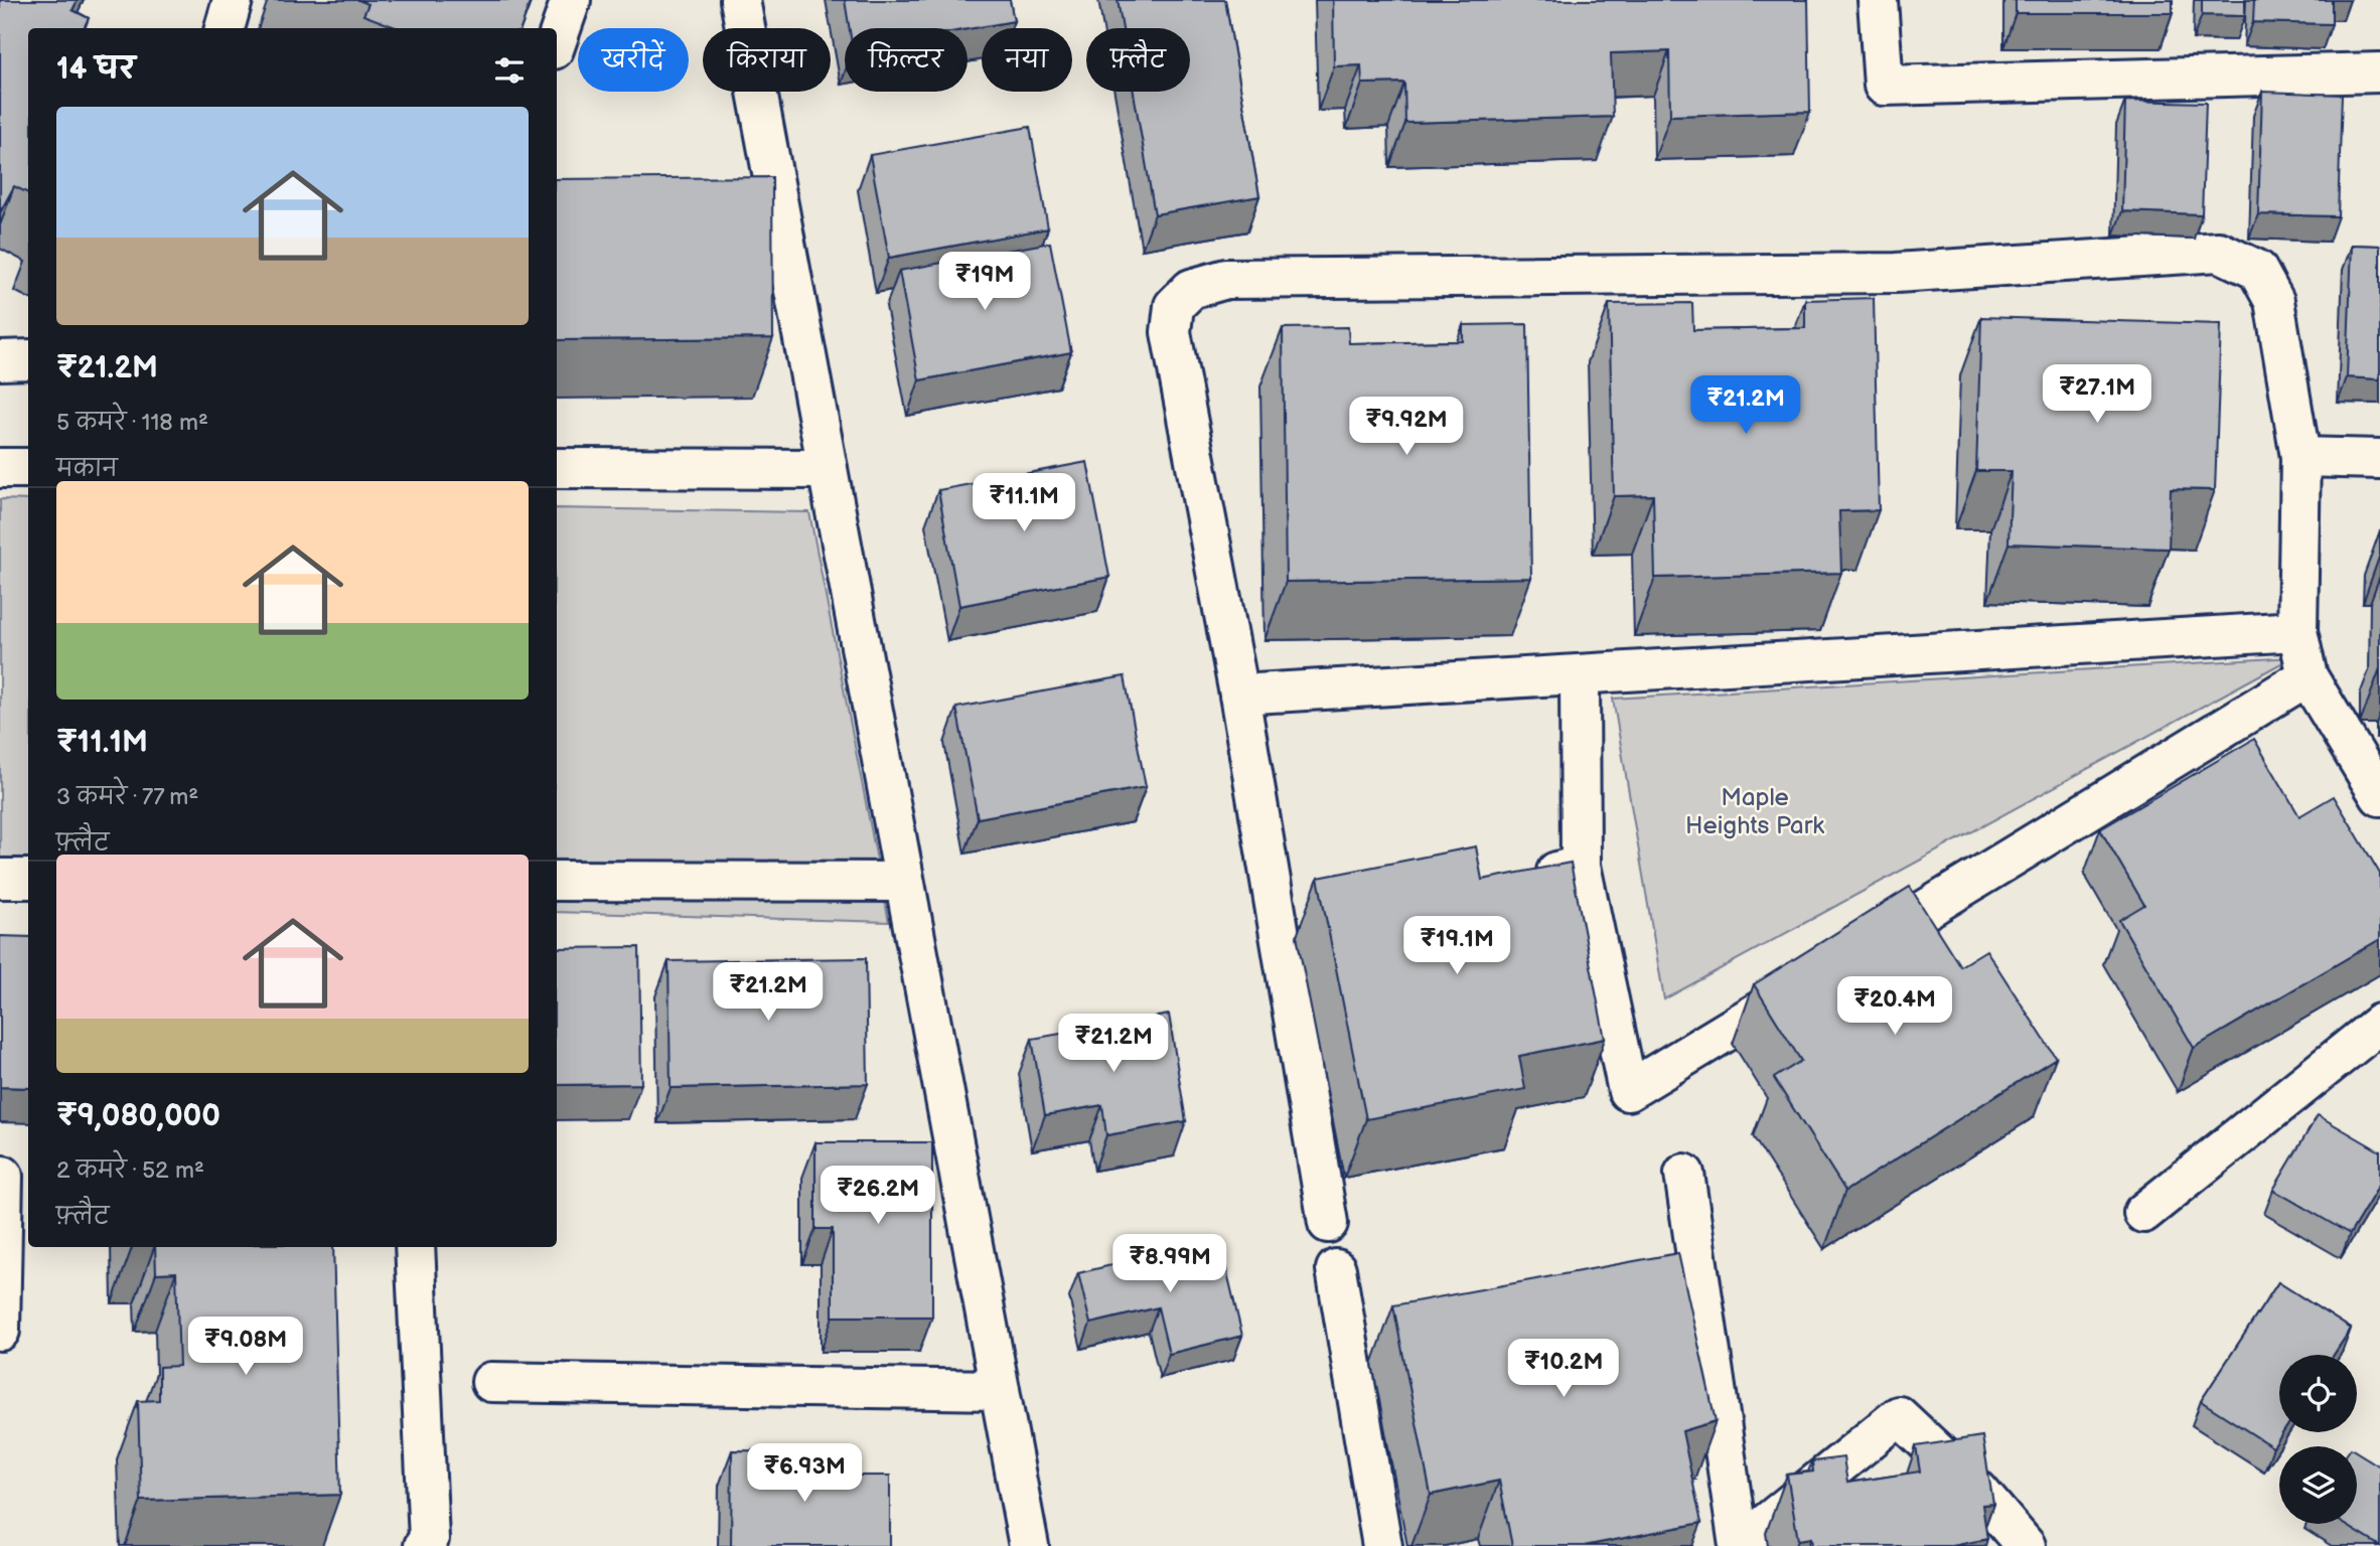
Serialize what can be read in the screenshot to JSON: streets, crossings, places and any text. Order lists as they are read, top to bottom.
{
  "parks": ["Maple Heights Park"],
  "page": {
    "chip": [
      "खरीदें",
      "किराया",
      "फ़िल्टर",
      "नया",
      "फ़्लैट"
    ],
    "heading": "14 घर",
    "list": [
      {
        "name": "₹21.2M",
        "note": "5 कमरे · 118 m² · मकान"
      },
      {
        "name": "₹11.1M",
        "note": "3 कमरे · 77 m² · फ़्लैट"
      },
      {
        "name": "₹9,080,000",
        "note": "2 कमरे · 52 m² · फ़्लैट"
      }
    ],
    "price": [
      "₹19M",
      "₹27.1M",
      "₹21.2M",
      "₹9.92M",
      "₹11.1M",
      "₹19.1M",
      "₹21.2M",
      "₹20.4M",
      "₹21.2M",
      "₹26.2M",
      "₹8.99M",
      "₹9.08M",
      "₹10.2M",
      "₹6.93M"
    ]
  }
}
